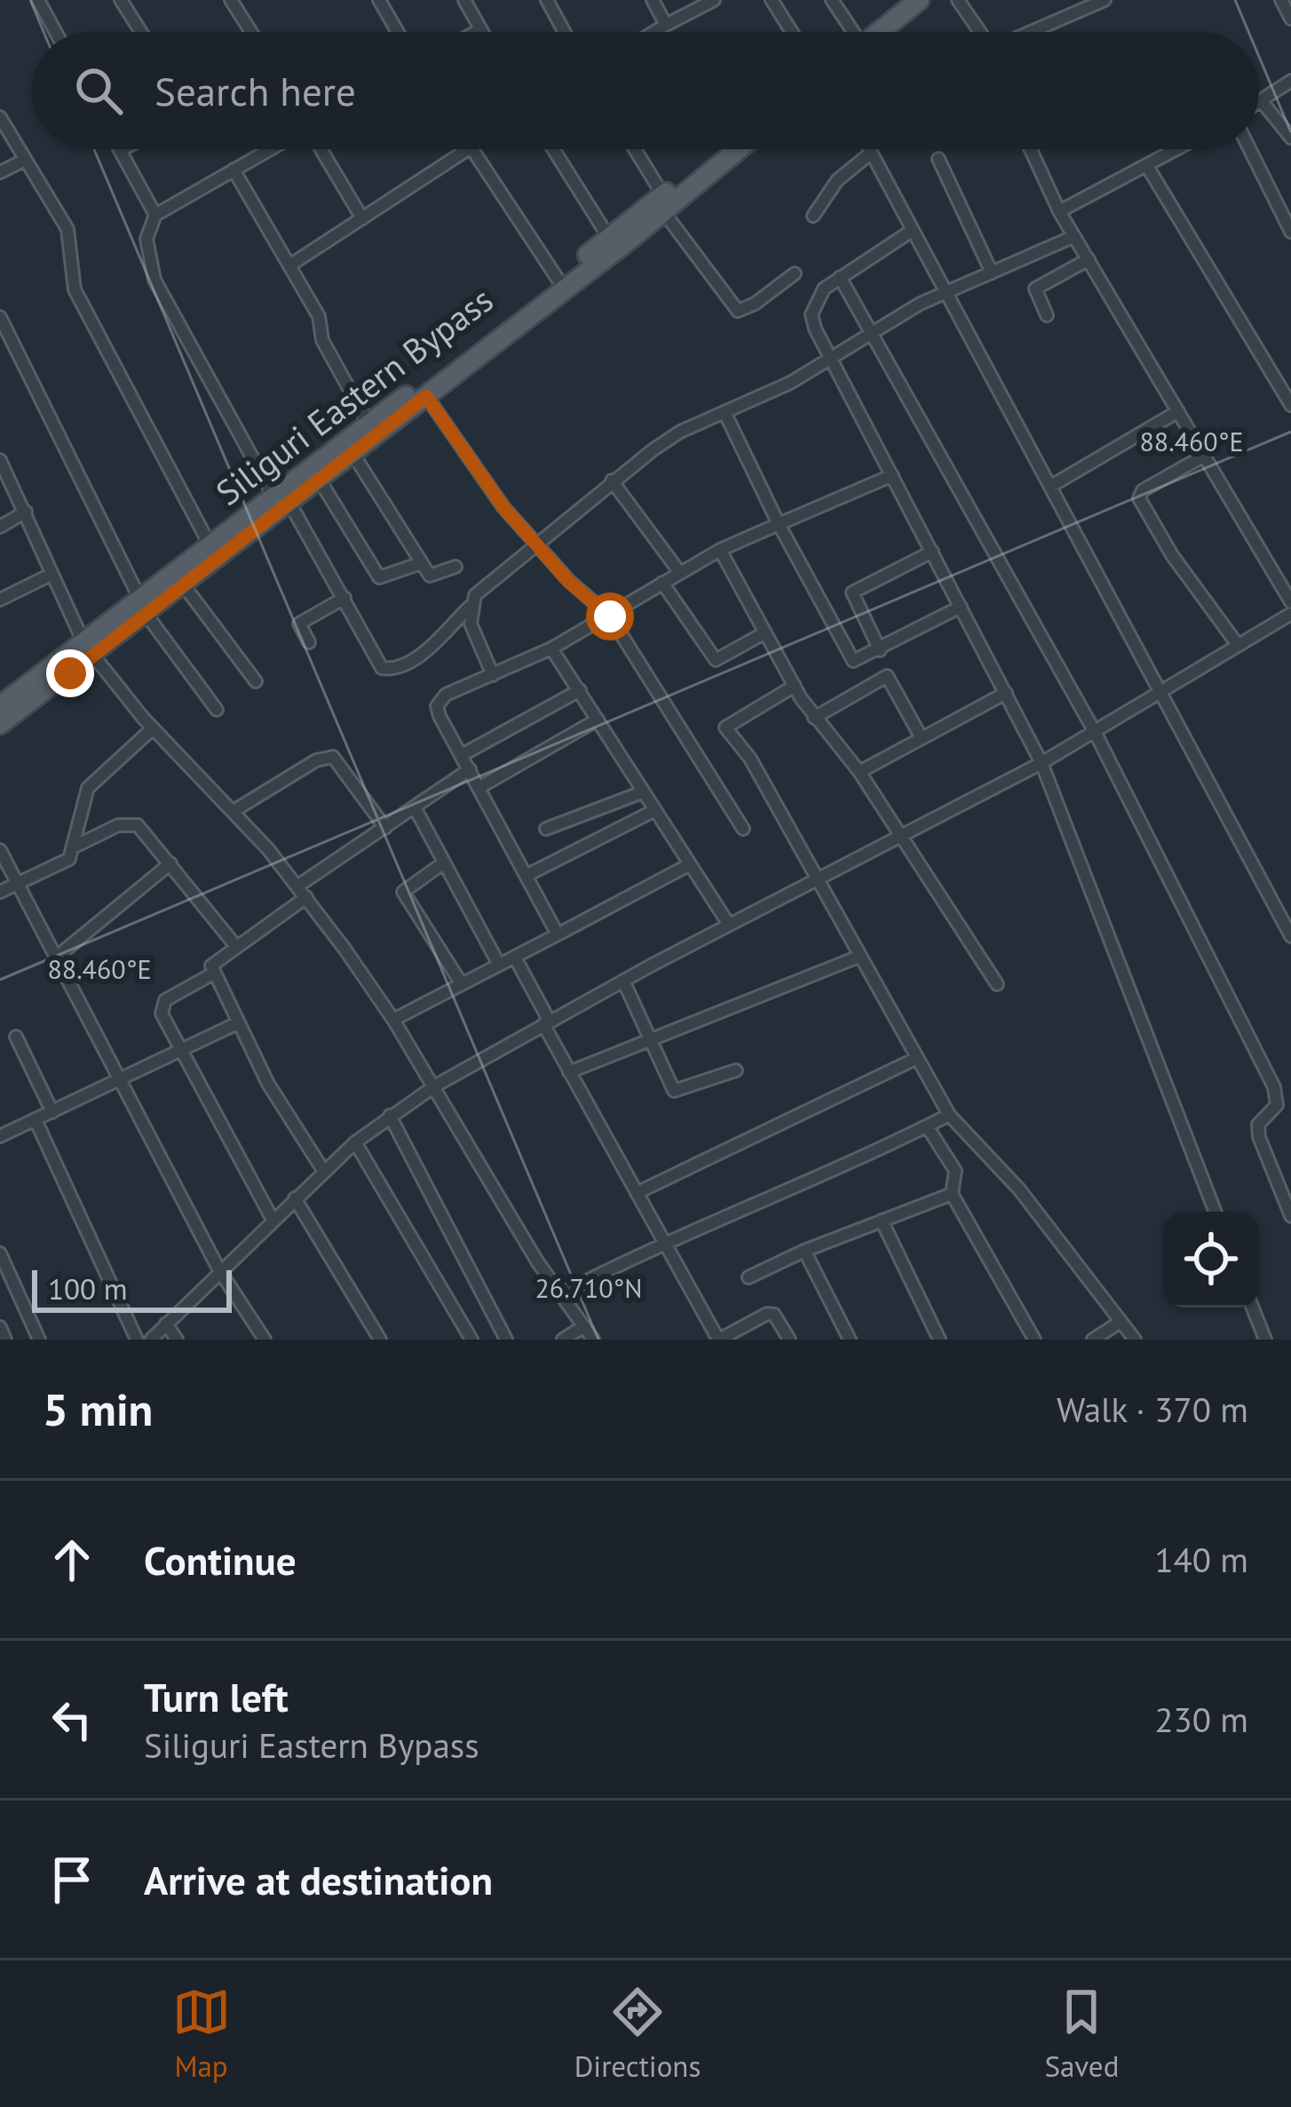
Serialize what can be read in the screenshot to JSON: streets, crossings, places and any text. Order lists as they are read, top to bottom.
{
  "streets": {
    "main road": ["Siliguri Eastern Bypass"]
  },
  "scale_bar": "100 m",
  "page": {
    "search": "Search here",
    "scale": "100 m",
    "heading": ["5 min", "Walk · 370 m"],
    "list": [
      ["Continue", "140 m"],
      ["Turn left", "Siliguri Eastern Bypass", "230 m"],
      "Arrive at destination"
    ],
    "nav": ["Map", "Directions", "Saved"]
  },
  "coordinates": ["88.460°E", "26.710°N"]
}
